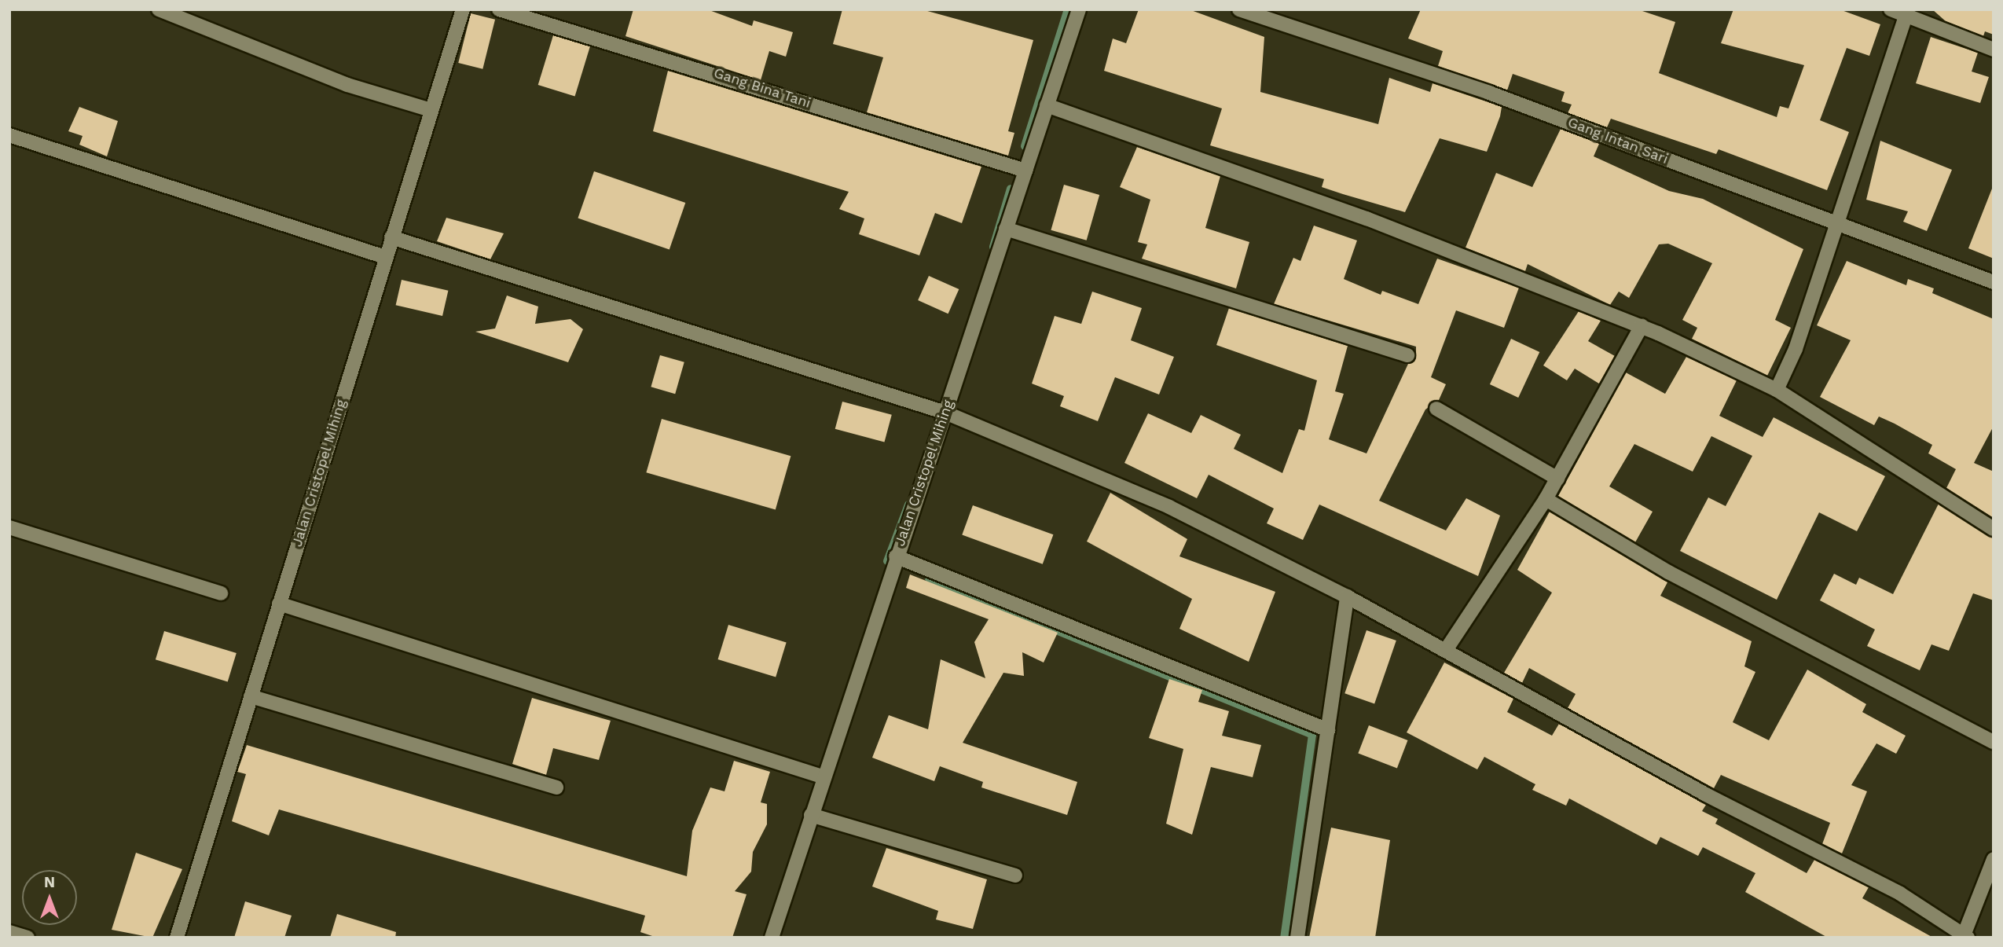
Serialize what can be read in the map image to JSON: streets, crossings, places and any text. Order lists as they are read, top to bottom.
{
  "streets": {
    "street": ["Gang Bina Tani", "Gang Intan Sari", "Jalan Cristopel Mihing"]
  },
  "crossings": [
    ["Gang Bina Tani", "Jalan Cristopel Mihing"]
  ],
  "north": "top"
}
